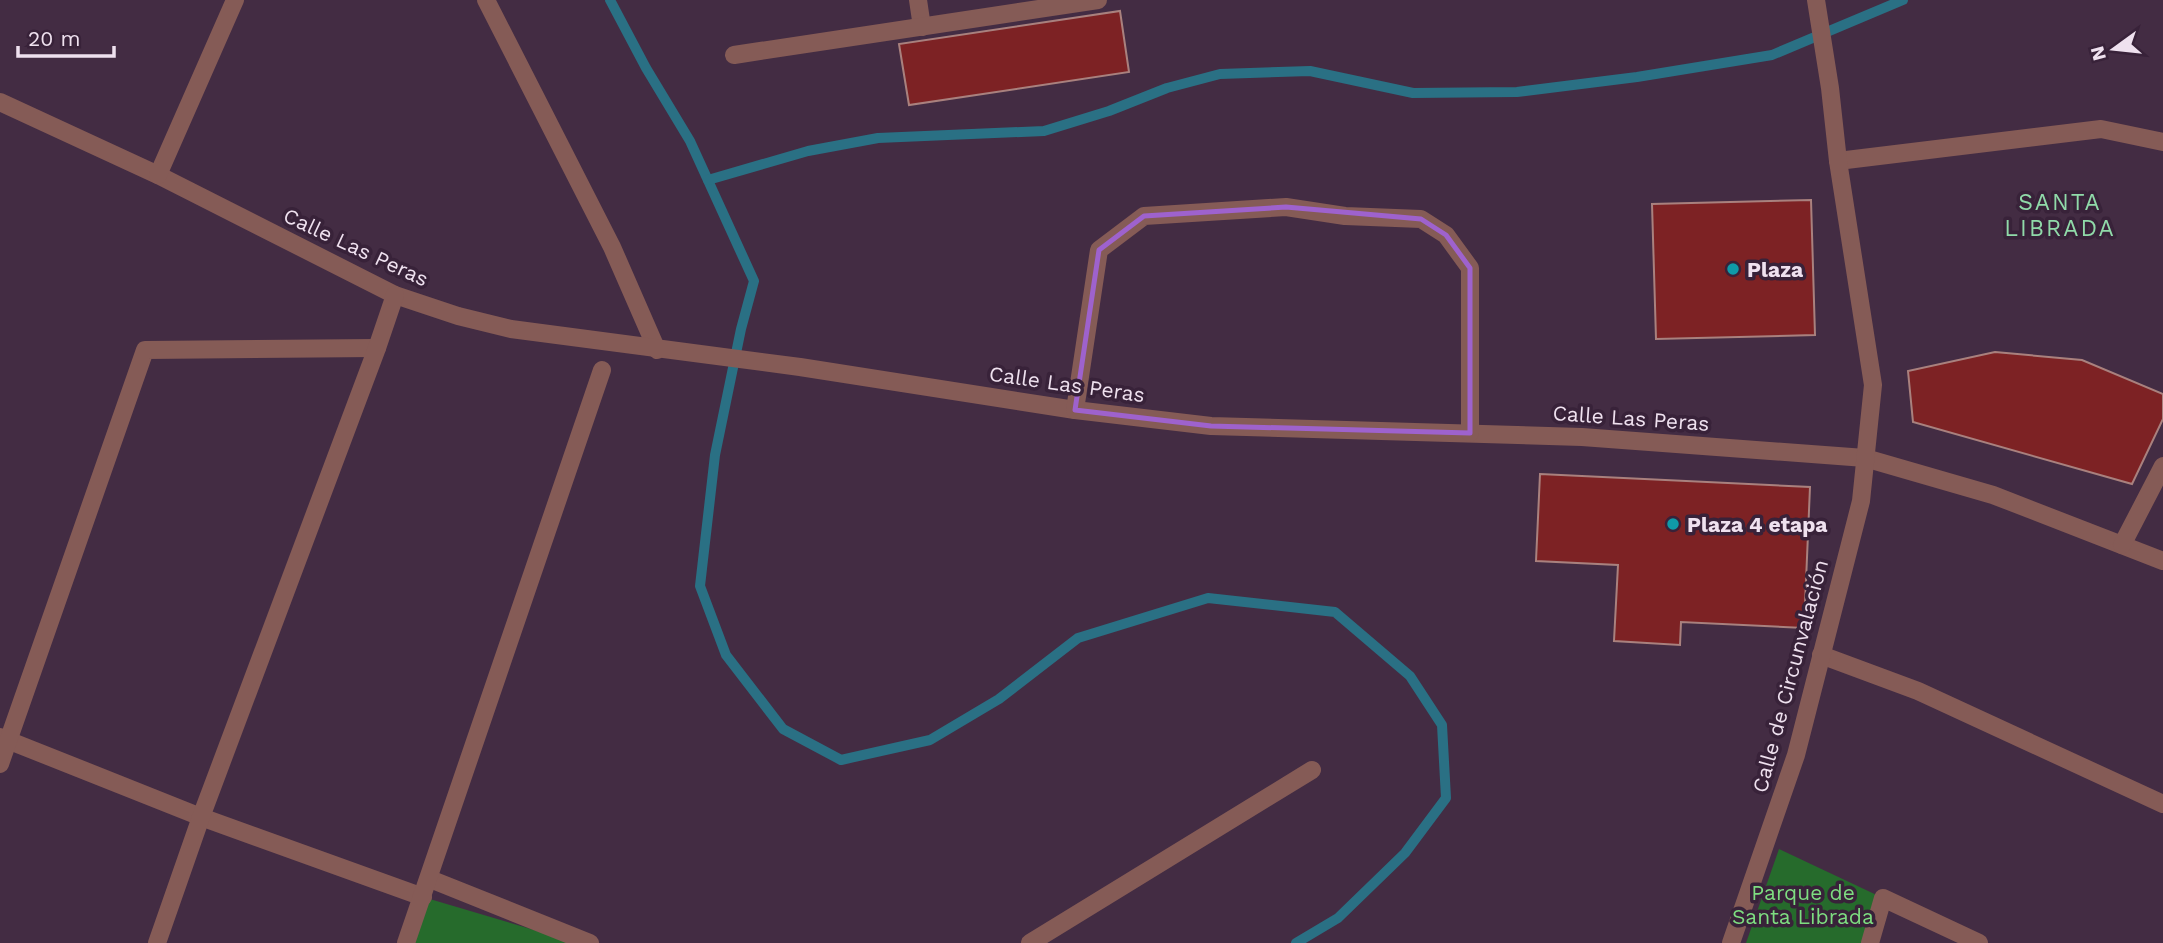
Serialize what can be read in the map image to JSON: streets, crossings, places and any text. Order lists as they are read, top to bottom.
{
  "streets": {
    "street": ["Calle Las Peras", "Calle de Circunvalación"]
  },
  "crossings": [
    ["Calle Las Peras", "Calle de Circunvalación"]
  ],
  "districts": ["SANTA LIBRADA"],
  "parks": ["Parque de Santa Librada"],
  "places": ["Plaza", "Plaza 4 etapa"],
  "scale_bar": "20 m",
  "north": "left"
}
